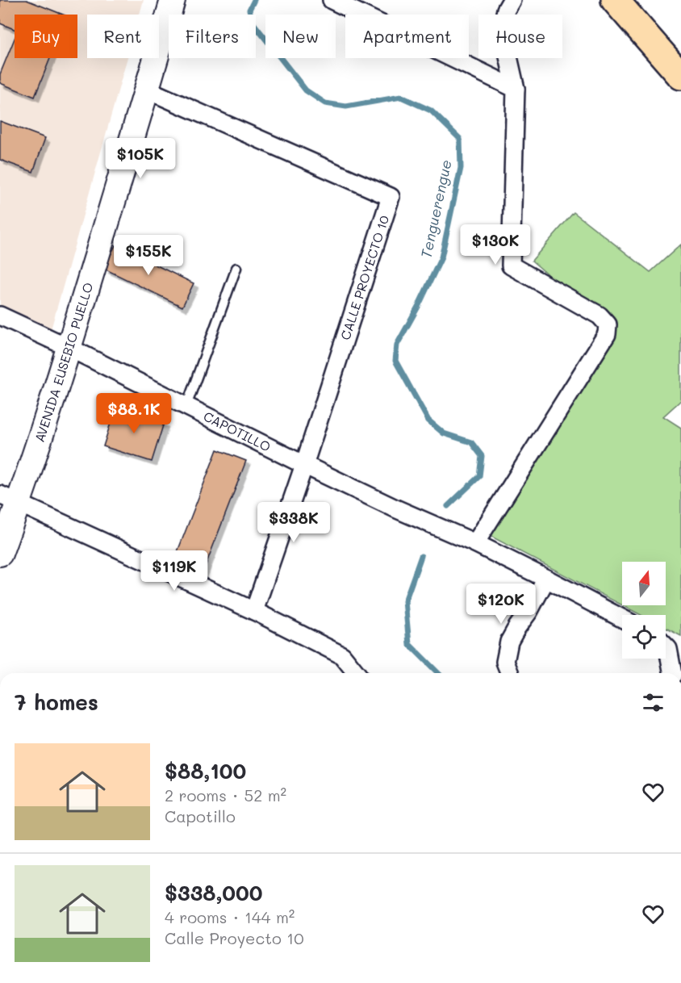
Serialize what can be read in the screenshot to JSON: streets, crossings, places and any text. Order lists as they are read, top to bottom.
{
  "streets": {
    "main road": ["AVENIDA EUSEBIO PUELLO"],
    "street": ["CALLE PROYECTO 10", "CAPOTILLO"]
  },
  "crossings": [
    ["CALLE PROYECTO 10", "AVENIDA EUSEBIO PUELLO"],
    ["CALLE PROYECTO 10", "CAPOTILLO"],
    ["AVENIDA EUSEBIO PUELLO", "CAPOTILLO"]
  ],
  "water": ["Tenguerengue"],
  "north": "top",
  "page": {
    "chip": [
      "Buy",
      "Rent",
      "Filters",
      "New",
      "Apartment",
      "House"
    ],
    "price": [
      "$105K",
      "$130K",
      "$155K",
      "$88.1K",
      "$338K",
      "$119K",
      "$120K"
    ],
    "heading": "7 homes",
    "list": [
      {
        "name": "$88,100",
        "note": "2 rooms · 52 m² · Capotillo"
      },
      {
        "name": "$338,000",
        "note": "4 rooms · 144 m² · Calle Proyecto 10"
      }
    ]
  }
}
